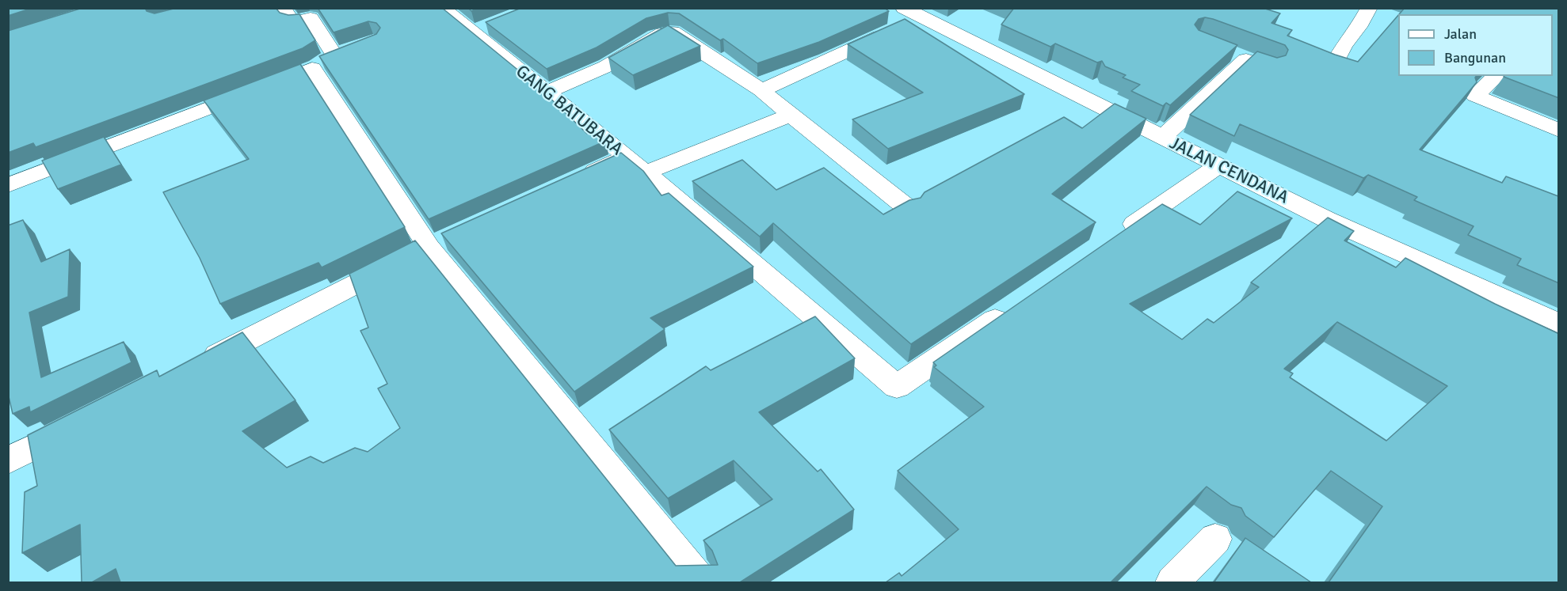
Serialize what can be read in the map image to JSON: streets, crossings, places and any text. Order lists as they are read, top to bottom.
{
  "streets": {
    "street": ["GANG BATUBARA", "JALAN CENDANA"]
  },
  "legend": ["Jalan", "Bangunan"]
}
